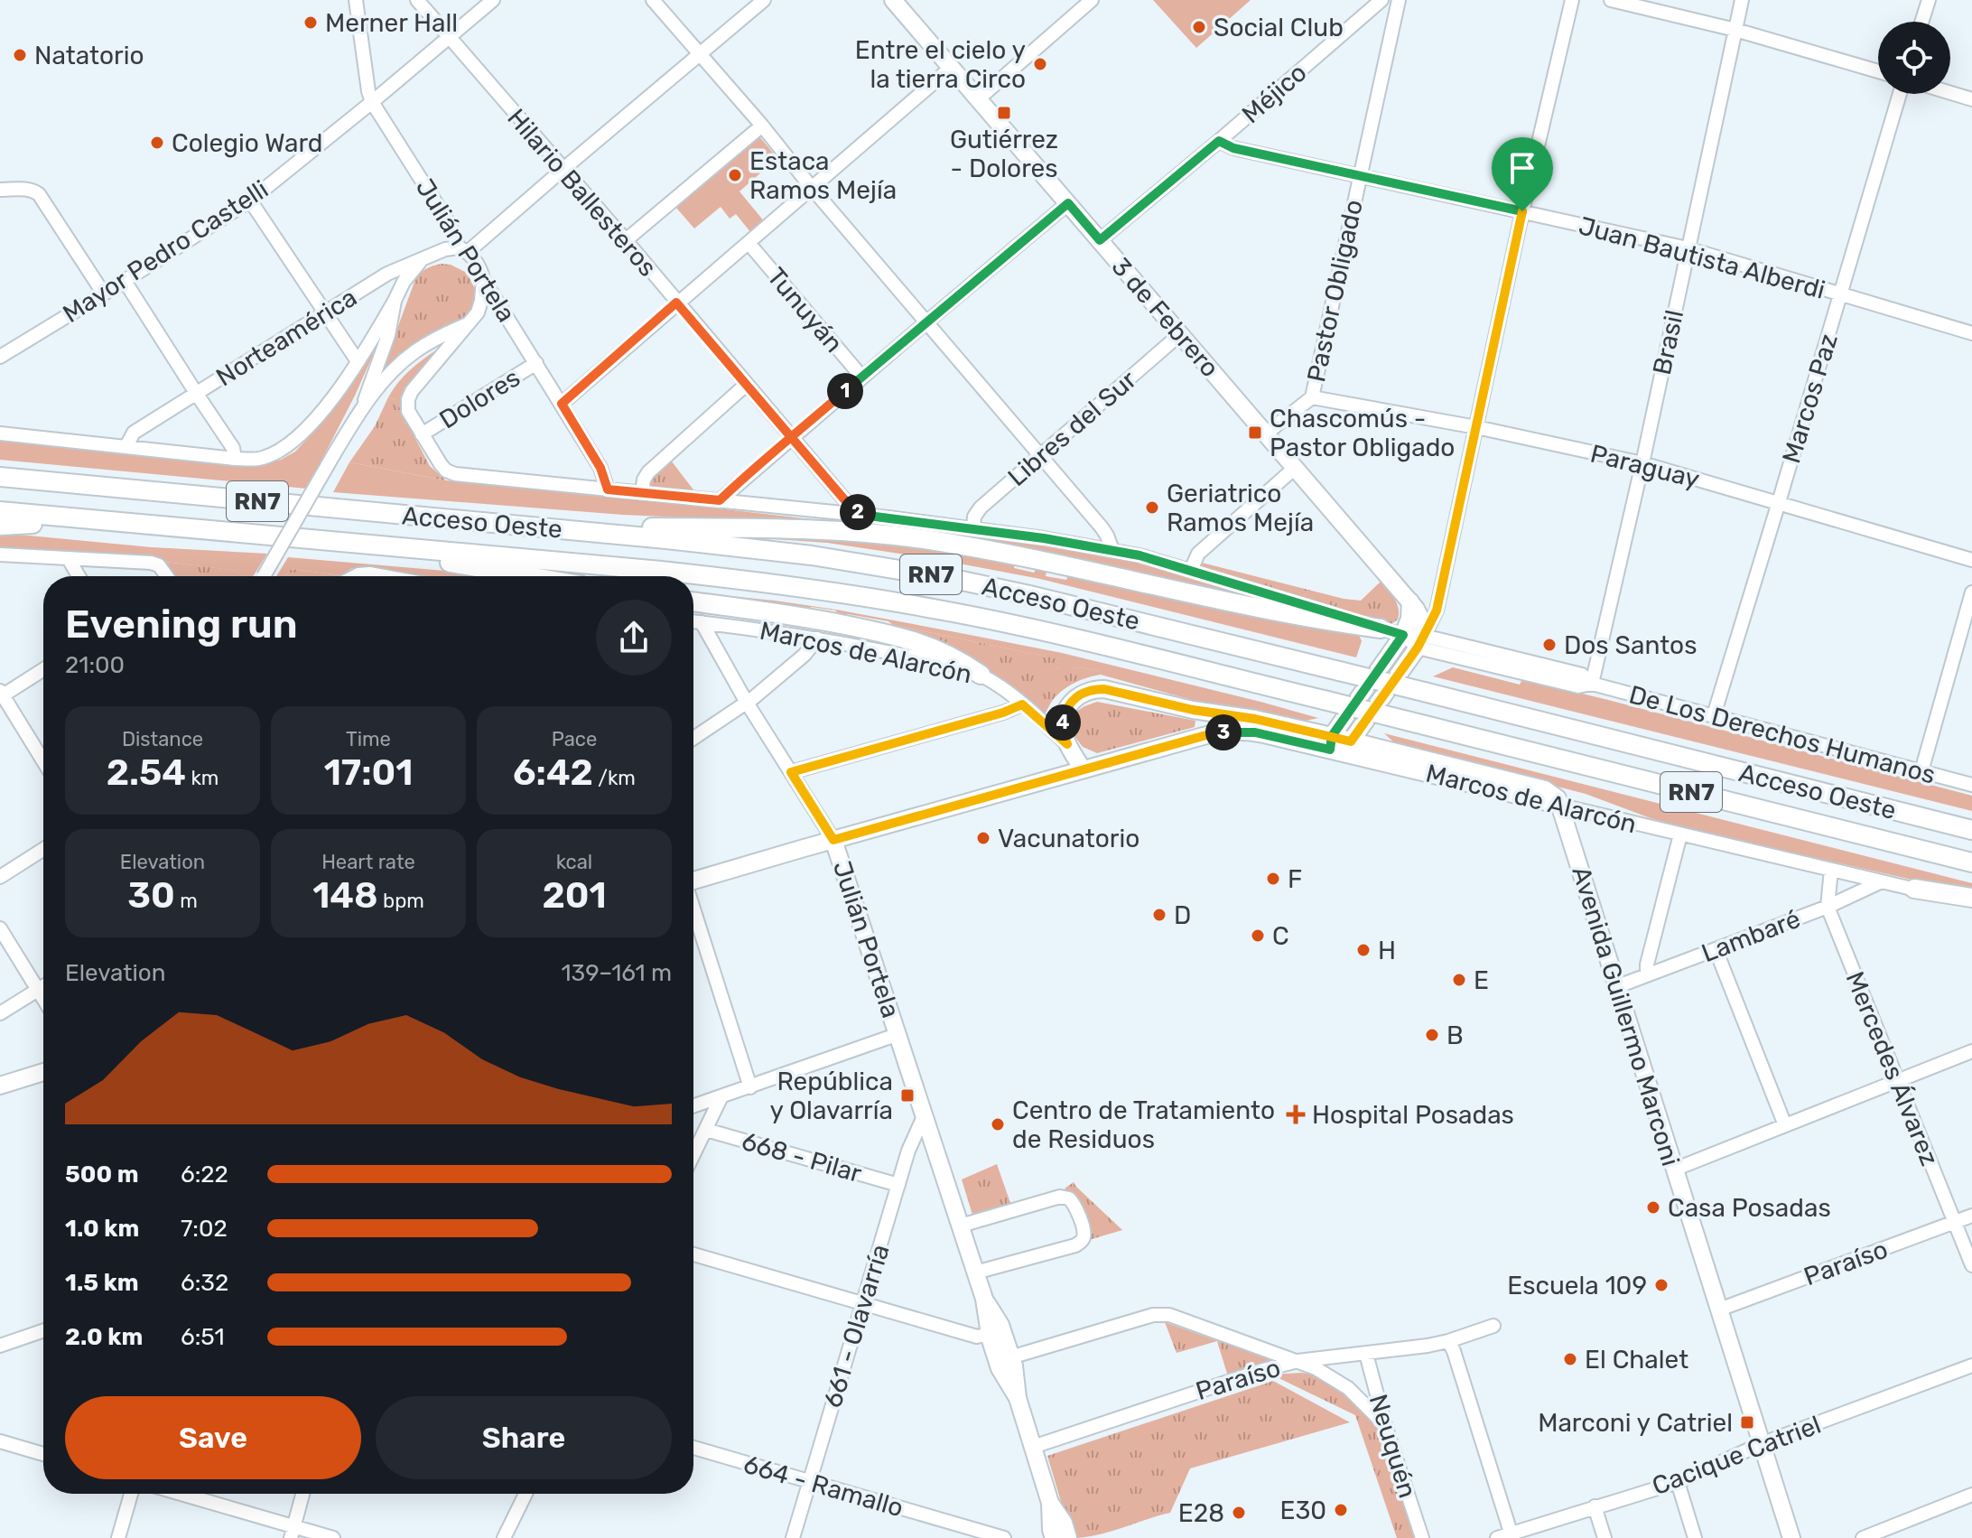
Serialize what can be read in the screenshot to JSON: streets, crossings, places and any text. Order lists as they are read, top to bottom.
{
  "streets": {
    "highway": ["RN7", "Acceso Oeste"],
    "main road": [
      "Julián Portela",
      "3 de Febrero",
      "Marcos de Alarcón",
      "Avenida Guillermo Marconi"
    ],
    "street": [
      "Méjico",
      "Hilario Ballesteros",
      "Mayor Pedro Castelli",
      "Juan Bautista Alberdi",
      "Pastor Obligado",
      "Tunuyán",
      "Norteamérica",
      "Brasil",
      "Dolores",
      "Marcos Paz",
      "Libres del Sur",
      "Paraguay",
      "De Los Derechos Humanos",
      "Lambaré",
      "Mercedes Álvarez",
      "668 - Pilar",
      "Paraíso",
      "661 - Olavarría",
      "Neuquén",
      "Cacique Catriel",
      "664 - Ramallo"
    ]
  },
  "crossings": [
    ["Méjico", "Juan Bautista Alberdi"],
    ["Méjico", "3 de Febrero"],
    ["Hilario Ballesteros", "Mayor Pedro Castelli"],
    ["Hilario Ballesteros", "Norteamérica"],
    ["Hilario Ballesteros", "De Los Derechos Humanos"],
    ["Julián Portela", "Mayor Pedro Castelli"],
    ["Julián Portela", "Norteamérica"],
    ["Julián Portela", "Dolores"],
    ["Julián Portela", "Marcos de Alarcón"],
    ["Julián Portela", "De Los Derechos Humanos"],
    ["Julián Portela", "661 - Olavarría"],
    ["Juan Bautista Alberdi", "Pastor Obligado"],
    ["Juan Bautista Alberdi", "Brasil"],
    ["Juan Bautista Alberdi", "Marcos Paz"],
    ["Pastor Obligado", "3 de Febrero"],
    ["Pastor Obligado", "Paraguay"],
    ["3 de Febrero", "Libres del Sur"],
    ["3 de Febrero", "De Los Derechos Humanos"],
    ["Brasil", "Paraguay"],
    ["Brasil", "De Los Derechos Humanos"],
    ["Dolores", "De Los Derechos Humanos"],
    ["Marcos Paz", "Paraguay"],
    ["Marcos Paz", "De Los Derechos Humanos"],
    ["Libres del Sur", "De Los Derechos Humanos"],
    ["Marcos de Alarcón", "Lambaré"],
    ["Marcos de Alarcón", "Avenida Guillermo Marconi"],
    ["Marcos de Alarcón", "Mercedes Álvarez"],
    ["Lambaré", "Avenida Guillermo Marconi"],
    ["Lambaré", "Mercedes Álvarez"],
    ["Avenida Guillermo Marconi", "Paraíso"],
    ["Avenida Guillermo Marconi", "Cacique Catriel"],
    ["Mercedes Álvarez", "Paraíso"],
    ["668 - Pilar", "661 - Olavarría"],
    ["Paraíso", "Neuquén"],
    ["661 - Olavarría", "664 - Ramallo"]
  ],
  "places": {
    "other": [
      "Merner Hall",
      "Social Club",
      "Natatorio",
      "Entre el cielo y la tierra Circo",
      "Colegio Ward",
      "Estaca Ramos Mejía",
      "Geriatrico Ramos Mejía",
      "Dos Santos",
      "Vacunatorio",
      "F",
      "D",
      "C",
      "H",
      "E",
      "B",
      "Centro de Tratamiento de Residuos",
      "Casa Posadas",
      "Escuela 109",
      "El Chalet",
      "E30",
      "E28"
    ],
    "transit": [
      "Gutiérrez - Dolores",
      "Chascomús - Pastor Obligado",
      "República y Olavarría",
      "Marconi y Catriel"
    ],
    "health": ["Hospital Posadas"]
  },
  "page": {
    "pins": [
      "1",
      "2",
      "4",
      "3"
    ],
    "heading": ["Evening run", "21:00"],
    "stats": [
      ["Distance", "2.54 km"],
      ["Time", "17:01"],
      ["Pace", "6:42 /km"],
      ["Elevation", "30 m"],
      ["Heart rate", "148 bpm"],
      ["kcal", "201"]
    ],
    "chart": ["Elevation", "139–161 m"],
    "list": [
      {
        "name": "500 m",
        "note": "6:22"
      },
      {
        "name": "1.0 km",
        "note": "7:02"
      },
      {
        "name": "1.5 km",
        "note": "6:32"
      },
      {
        "name": "2.0 km",
        "note": "6:51"
      }
    ],
    "buttons": ["Save", "Share"]
  }
}
